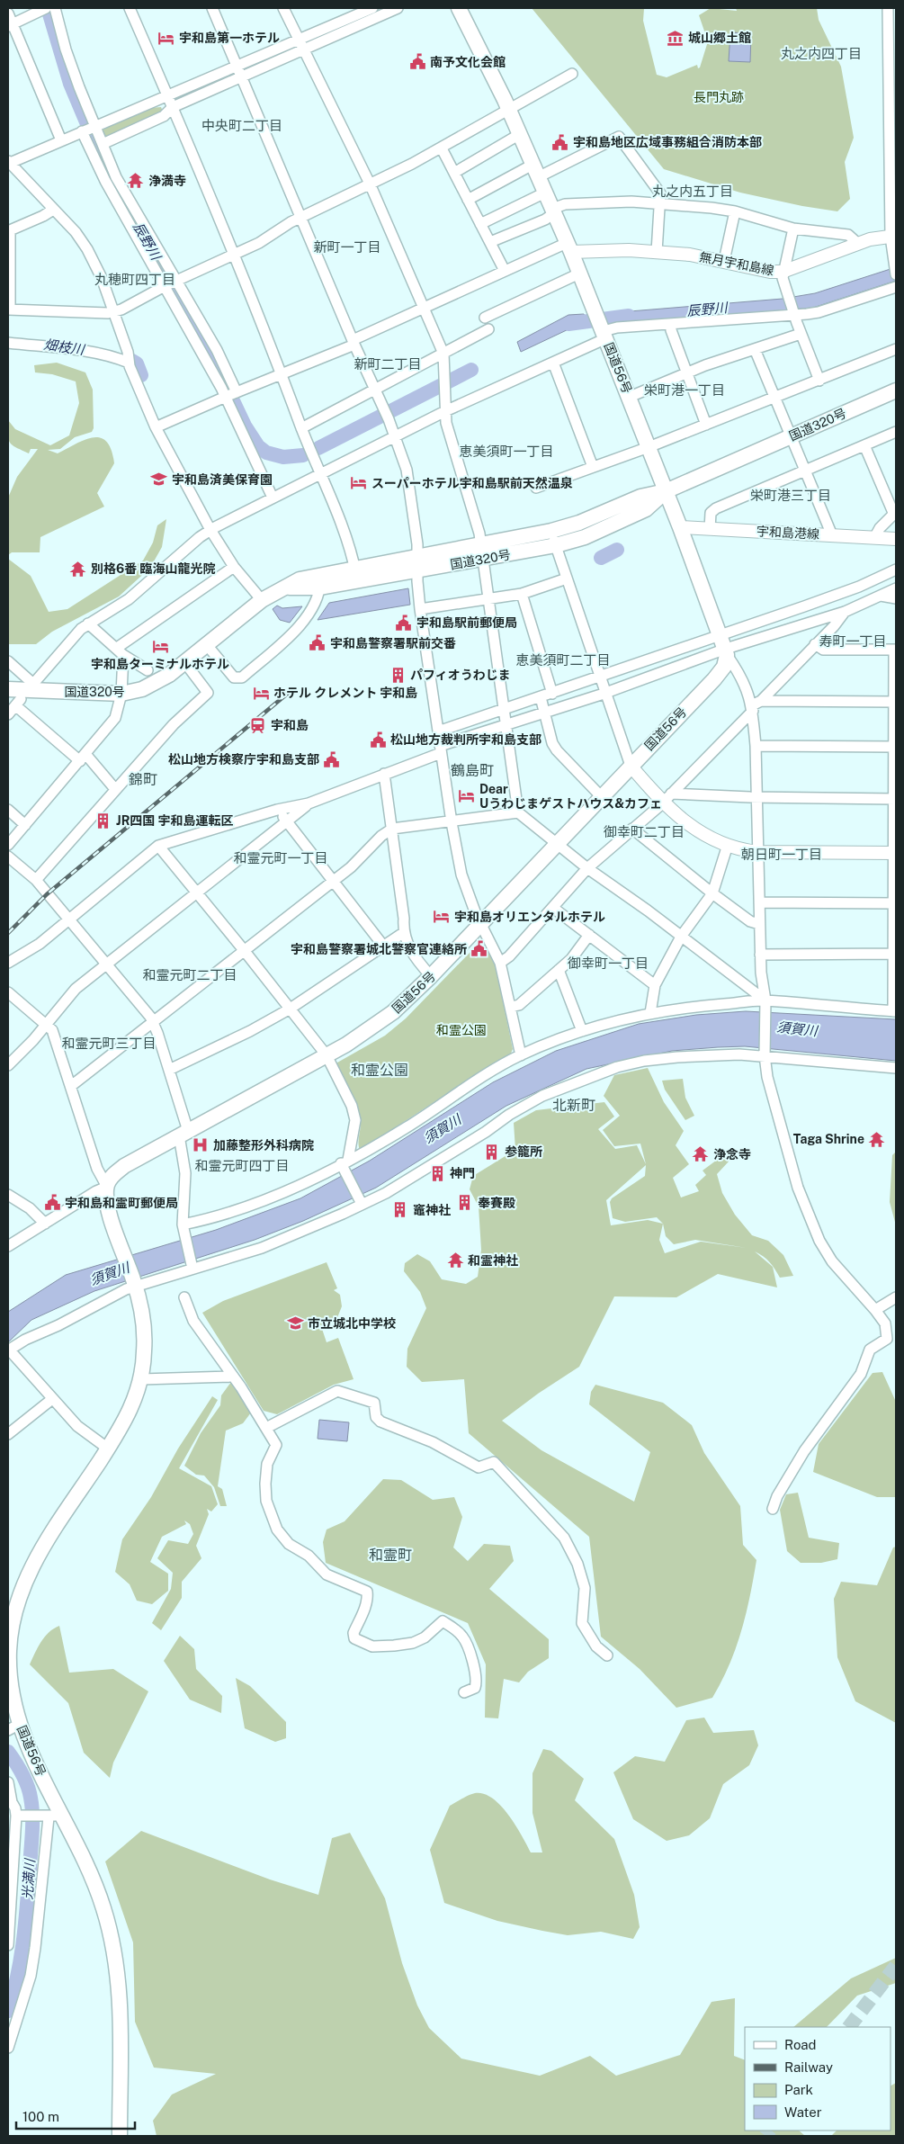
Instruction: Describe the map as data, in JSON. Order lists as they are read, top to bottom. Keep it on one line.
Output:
{"streets":{"highway":["国道56号","国道320号"],"main road":["無月宇和島線","宇和島港線"]},"crossings":[["無月宇和島線","国道56号"],["国道56号","国道320号"],["国道56号","宇和島港線"]],"districts":["丸之内四丁目","中央町二丁目","丸之内五丁目","新町一丁目","丸穂町四丁目","新町二丁目","栄町港一丁目","恵美須町一丁目","栄町港三丁目","寿町一丁目","恵美須町二丁目","鶴島町","錦町","御幸町二丁目","朝日町一丁目","和霊元町一丁目","御幸町一丁目","和霊元町二丁目","和霊元町三丁目","和霊公園","北新町","和霊元町四丁目","和霊町"],"water":["辰野川","畑枝川","須賀川","光満川"],"parks":["長門丸跡","和霊公園"],"places":{"hotel":["宇和島第一ホテル","スーパーホテル宇和島駅前天然温泉","宇和島ターミナルホテル","ホテル クレメント 宇和島","Dear Uうわじまゲストハウス&カフェ","宇和島オリエンタルホテル"],"museum":["城山郷土館"],"public building":["南予文化会館","宇和島地区広域事務組合消防本部","宇和島駅前郵便局","宇和島警察署駅前交番","松山地方裁判所宇和島支部","松山地方検察庁宇和島支部","宇和島警察署城北警察官連絡所","宇和島和霊町郵便局"],"temple":["浄満寺","別格6番 臨海山龍光院","Taga Shrine","浄念寺","和霊神社"],"school or university":["宇和島済美保育園","市立城北中学校"],"building":["パフィオうわじま","JR四国 宇和島運転区","参籠所","神門","奉賽殿","竈神社"],"station":["宇和島"],"hospital":["加藤整形外科病院"]},"legend":["Road","Railway","Park","Water"],"scale_bar":"100 m"}
